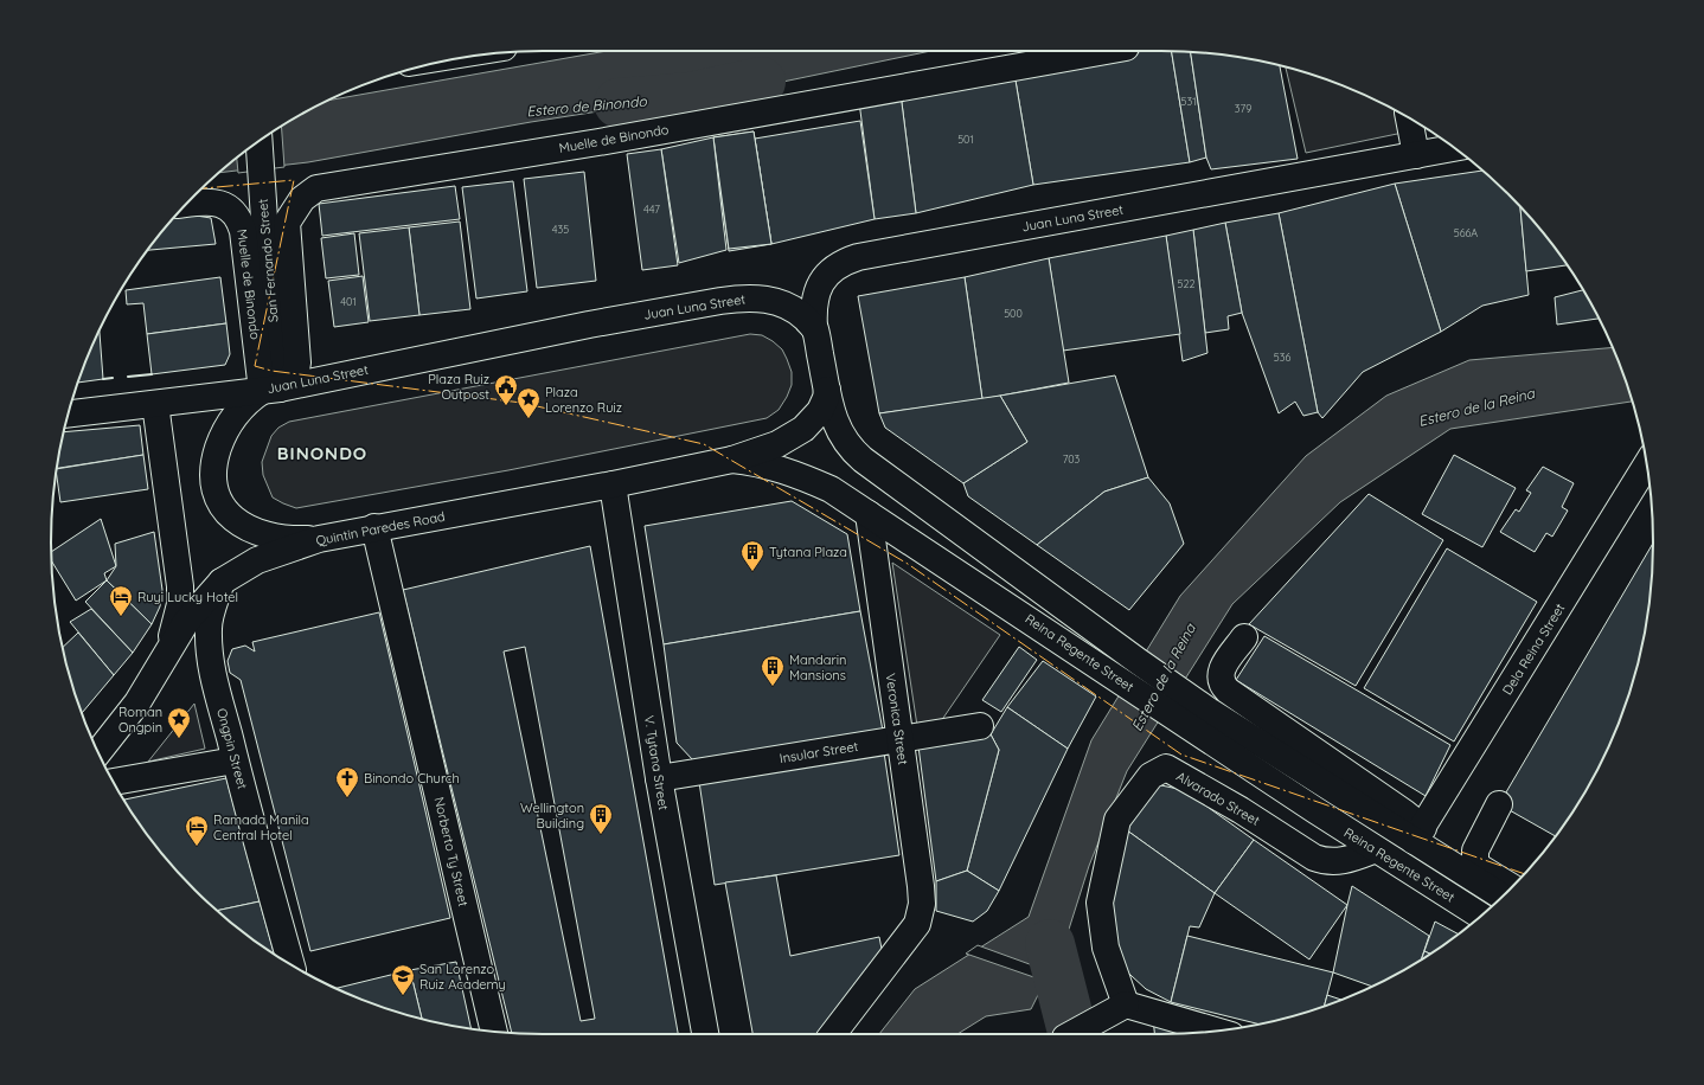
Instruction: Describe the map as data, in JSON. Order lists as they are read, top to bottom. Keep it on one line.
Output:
{"streets":{"street":["Muelle de Binondo","Juan Luna Street","San Fernando Street","Quintin Paredes Road","Dela Reina Street","Reina Regente Street","Veronica Street","Ongpin Street","Insular Street","V. Tytana Street","Alvarado Street","Norberto Ty Street"]},"crossings":[["Muelle de Binondo","Juan Luna Street"],["Muelle de Binondo","San Fernando Street"],["Juan Luna Street","San Fernando Street"],["Quintin Paredes Road","Reina Regente Street"],["Quintin Paredes Road","Ongpin Street"],["Quintin Paredes Road","V. Tytana Street"],["Quintin Paredes Road","Norberto Ty Street"],["Dela Reina Street","Reina Regente Street"],["Reina Regente Street","Veronica Street"],["Reina Regente Street","Alvarado Street"],["Veronica Street","Insular Street"],["Insular Street","V. Tytana Street"]],"districts":["BINONDO"],"water":["Estero de Binondo","Estero de la Reina"],"places":{"public building":["Plaza Ruiz Outpost"],"place":["Plaza Lorenzo Ruiz","Roman Ongpin"],"building":["Tytana Plaza","Mandarin Mansions","Wellington Building"],"hotel":["Ruyi Lucky Hotel","Ramada Manila Central Hotel"],"church":["Binondo Church"],"school or university":["San Lorenzo Ruiz Academy"]},"house_numbers":["531","379","501","447","435","566A","522","401","500","536","703"]}
